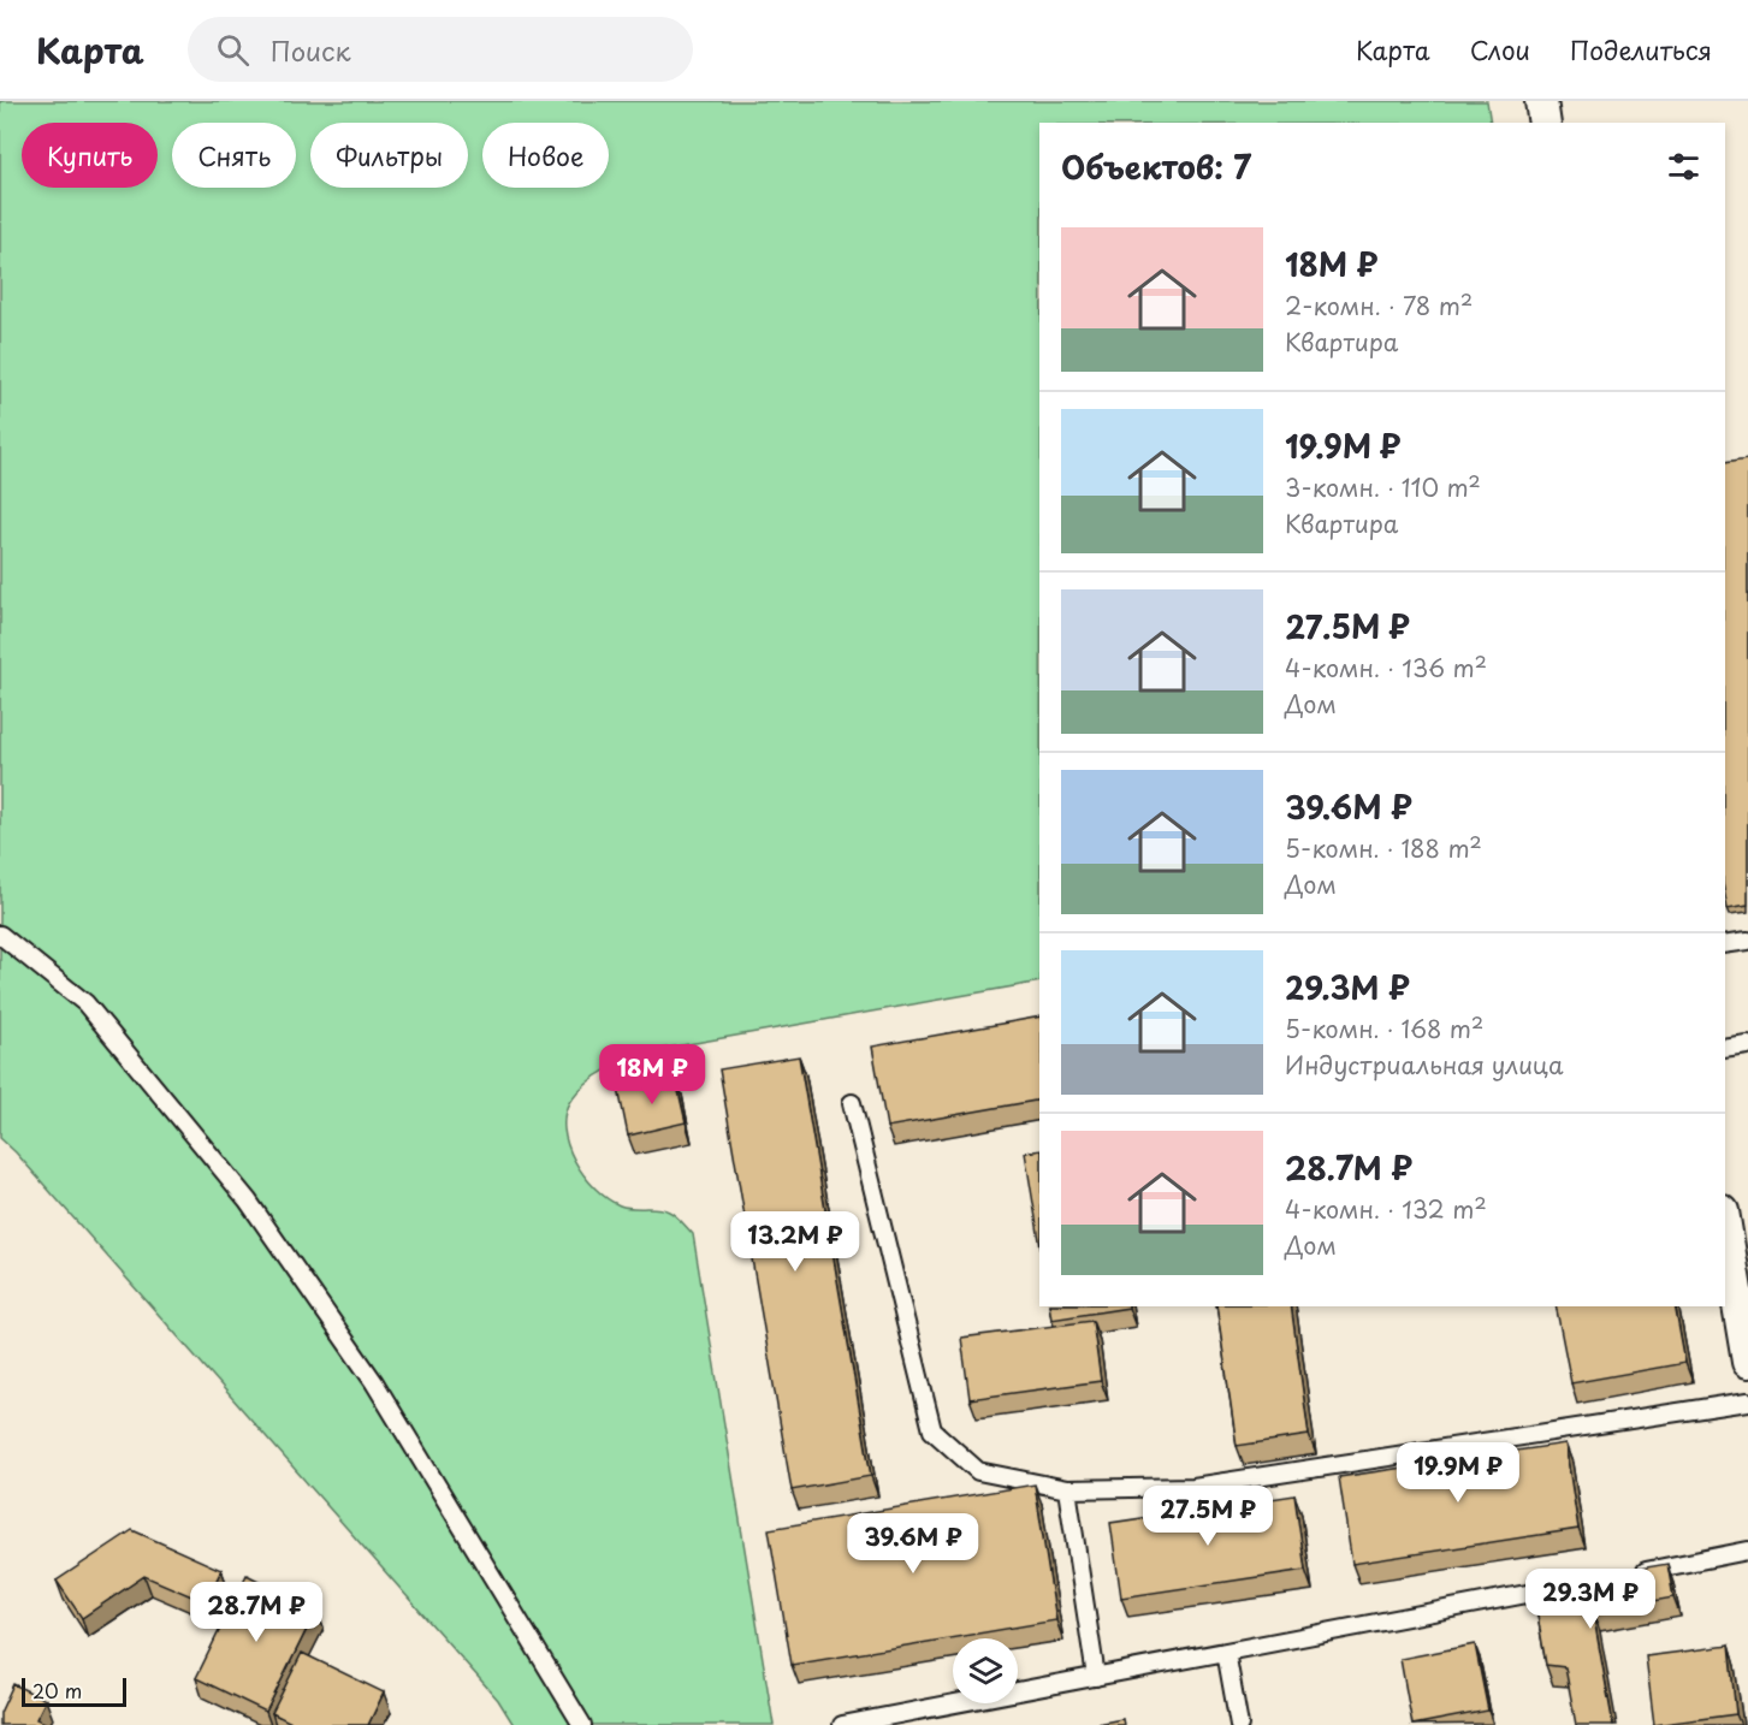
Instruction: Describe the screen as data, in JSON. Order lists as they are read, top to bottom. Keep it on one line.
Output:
{"scale_bar":"20 m","page":{"header":"Карта","search":"Поиск","nav":["Карта","Слои","Поделиться"],"chip":["Купить","Снять","Фильтры","Новое"],"heading":"Объектов: 7","list":[{"name":"18M ₽","note":"2-комн. · 78 m² · Квартира"},{"name":"19.9M ₽","note":"3-комн. · 110 m² · Квартира"},{"name":"27.5M ₽","note":"4-комн. · 136 m² · Дом"},{"name":"39.6M ₽","note":"5-комн. · 188 m² · Дом"},{"name":"29.3M ₽","note":"5-комн. · 168 m² · Индустриальная улица"},{"name":"28.7M ₽","note":"4-комн. · 132 m² · Дом"}],"price":["18M ₽","13.2M ₽","19.9M ₽","27.5M ₽","39.6M ₽","29.3M ₽","28.7M ₽"],"scale":"20 m"}}
